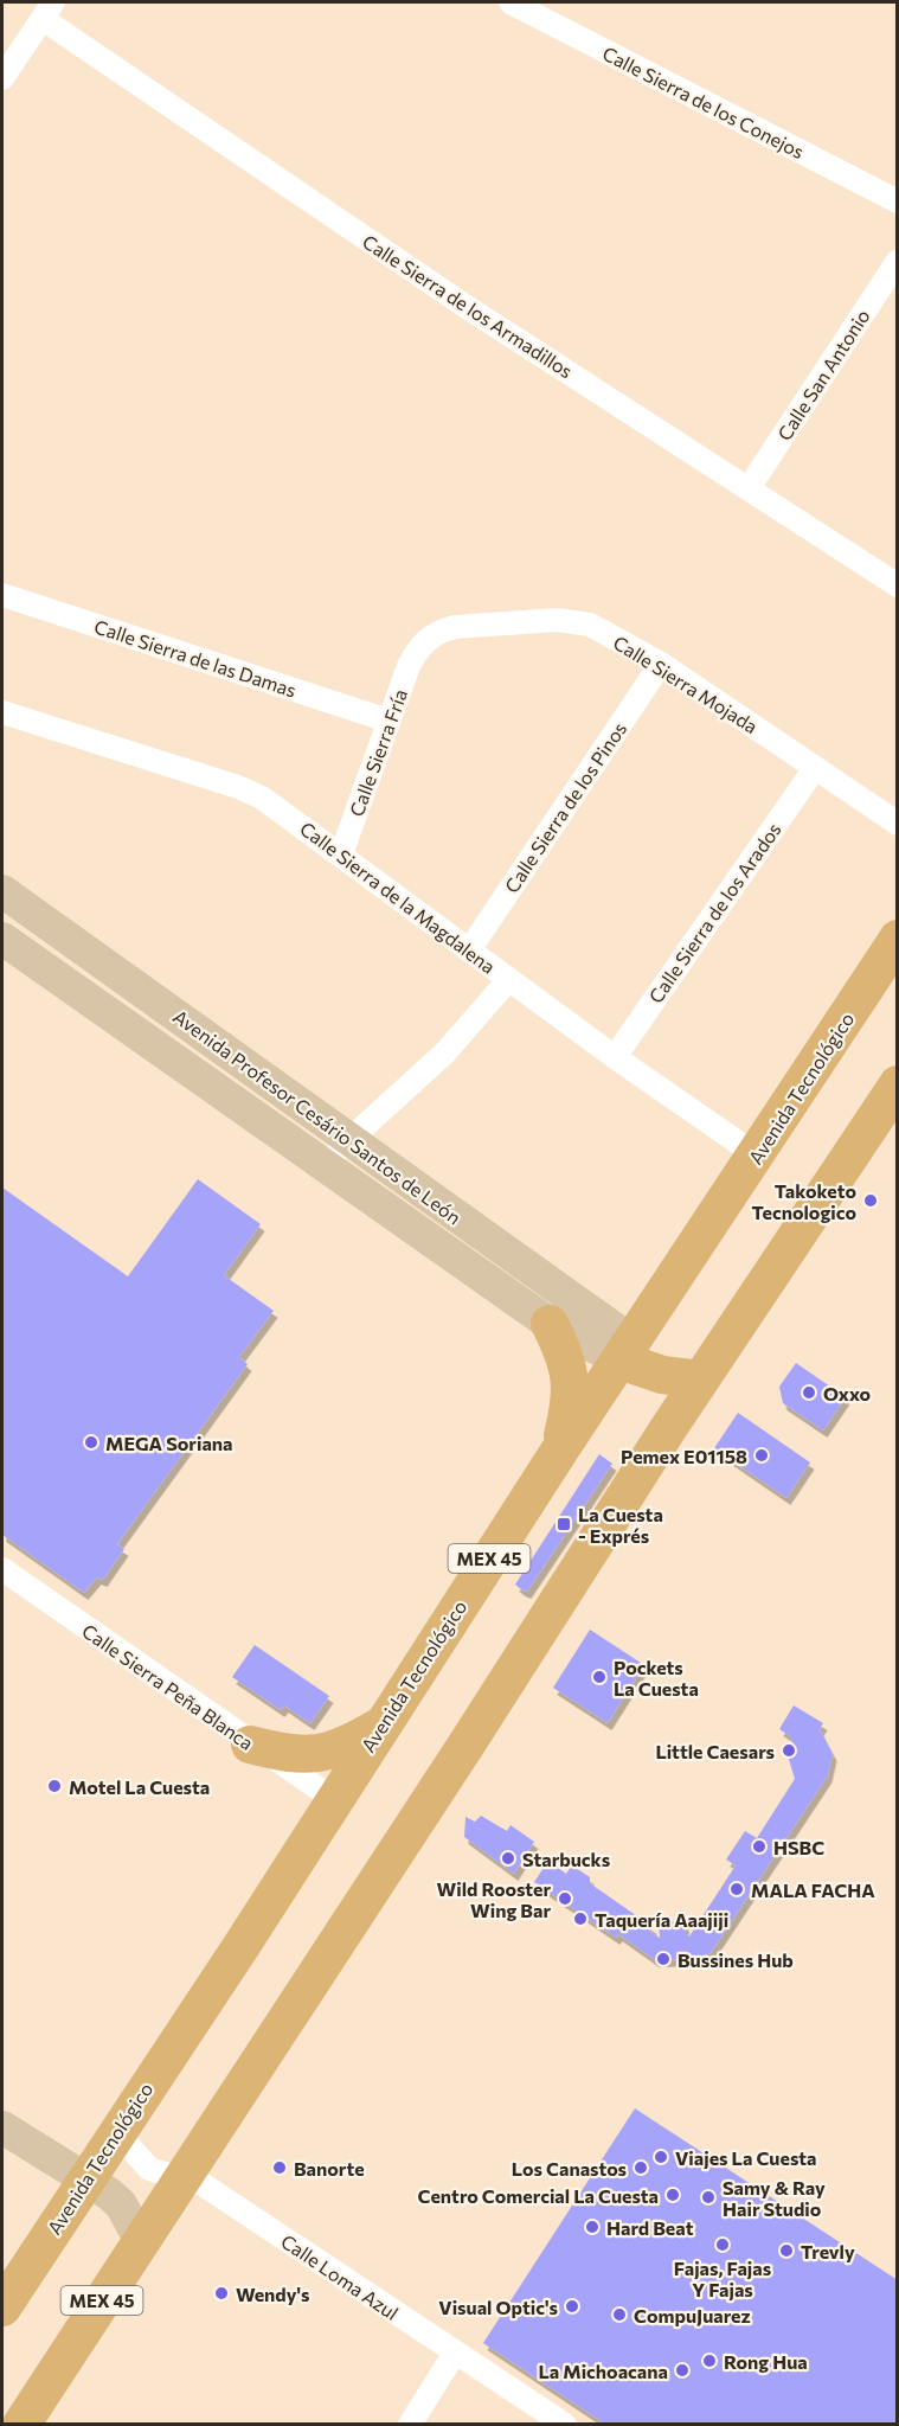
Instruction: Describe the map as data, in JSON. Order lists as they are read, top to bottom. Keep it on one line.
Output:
{"streets":{"main road":["Avenida Tecnológico","MEX 45"],"street":["Calle Sierra de los Conejos","Calle Sierra de los Armadillos","Calle San Antonio","Calle Sierra de las Damas","Calle Sierra Mojada","Calle Sierra Fría","Calle Sierra de los Pinos","Calle Sierra de la Magdalena","Calle Sierra de los Arados","Avenida Profesor Cesário Santos de León","Calle Sierra Peña Blanca","Calle Loma Azul"]},"crossings":[["Calle Sierra de los Armadillos","Calle San Antonio"],["Calle Sierra de las Damas","Calle Sierra Fría"],["Calle Sierra Mojada","Calle Sierra Fría"],["Calle Sierra Mojada","Calle Sierra de los Pinos"],["Calle Sierra Mojada","Calle Sierra de los Arados"],["Calle Sierra Fría","Calle Sierra de la Magdalena"],["Calle Sierra de los Pinos","Calle Sierra de la Magdalena"],["Calle Sierra de la Magdalena","Calle Sierra de los Arados"],["Calle Sierra de la Magdalena","Avenida Tecnológico"],["Avenida Tecnológico","Avenida Profesor Cesário Santos de León"],["Avenida Tecnológico","Calle Sierra Peña Blanca"],["Avenida Tecnológico","Calle Loma Azul"],["MEX 45","Calle Loma Azul"]],"places":{"other":["Takoketo Tecnologico","Oxxo","MEGA Soriana","Pemex E01158","Pockets La Cuesta","Little Caesars","Motel La Cuesta","HSBC","Starbucks","MALA FACHA","Wild Rooster Wing Bar","Taquería Aaajiji","Bussines Hub","Viajes La Cuesta","Banorte","Los Canastos","Centro Comercial La Cuesta","Samy & Ray Hair Studio","Hard Beat","Fajas, Fajas Y Fajas","Trevly","Wendy's","Visual Optic's","CompuJuarez","Rong Hua","La Michoacana"],"transit":["La Cuesta - Exprés"]}}
